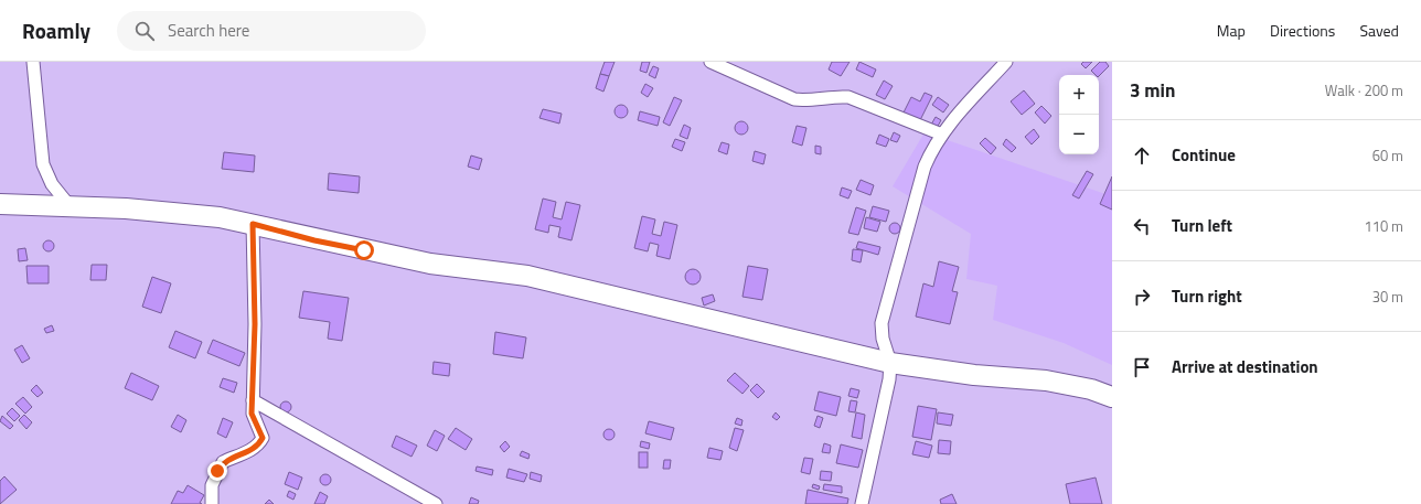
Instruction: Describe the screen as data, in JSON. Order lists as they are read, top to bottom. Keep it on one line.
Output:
{"page":{"header":"Roamly","search":"Search here","nav":["Map","Directions","Saved"],"heading":["3 min","Walk · 200 m"],"map_buttons":["+","−"],"list":[["Continue","60 m"],["Turn left","110 m"],["Turn right","30 m"],"Arrive at destination"]}}
